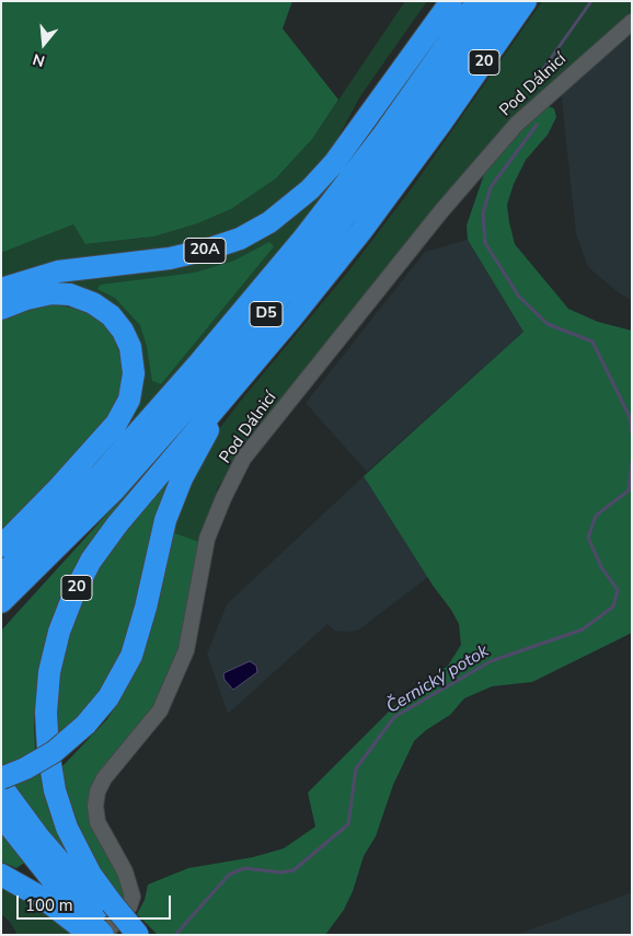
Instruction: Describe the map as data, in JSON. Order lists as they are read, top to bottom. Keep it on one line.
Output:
{"streets":{"highway":["20","20A","D5"],"street":["Pod Dálnicí"]},"crossings":[["20","Pod Dálnicí"]],"water":["Černický potok"],"scale_bar":"100 m","north":"bottom"}
